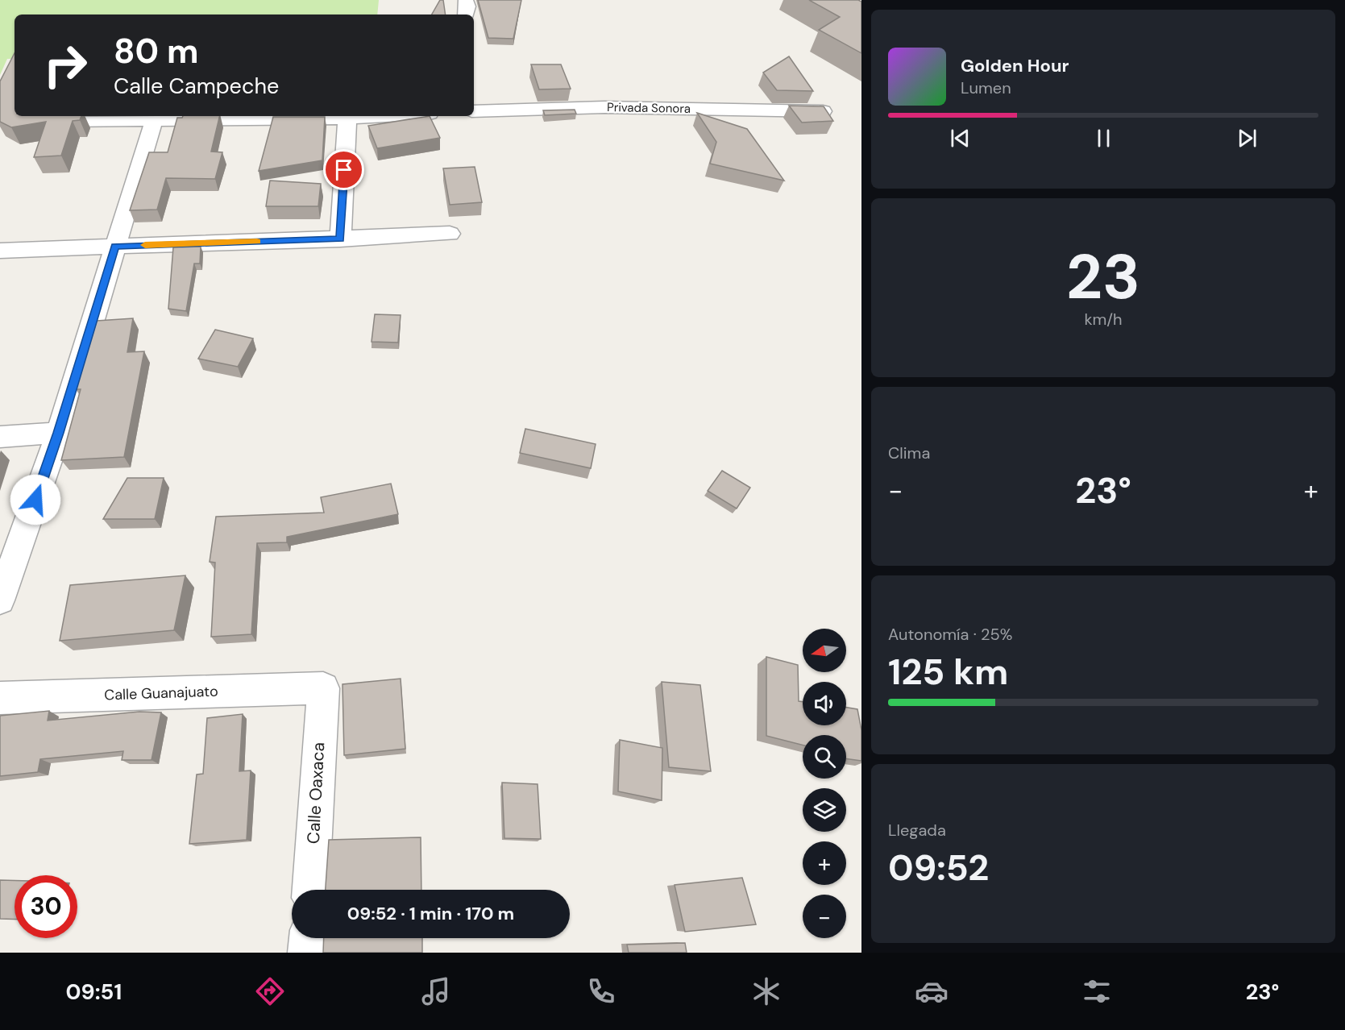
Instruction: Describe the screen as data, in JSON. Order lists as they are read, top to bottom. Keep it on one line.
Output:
{"streets":{"street":["Privada Sonora","Calle Guanajuato","Calle Oaxaca"]},"crossings":[["Calle Guanajuato","Calle Oaxaca"]],"north":"left","page":{"turn":["80 m","Calle Campeche"],"song":["Golden Hour","Lumen"],"tile":[["23","km/h"],"Clima",["Autonomía · 25%","125 km"],["Llegada","09:52"]],"heat":["−","23°","+"],"map_buttons":["+","−"],"limit":"30","trip":"09:52 · 1 min · 170 m","tabs":["09:51","23°"]}}
